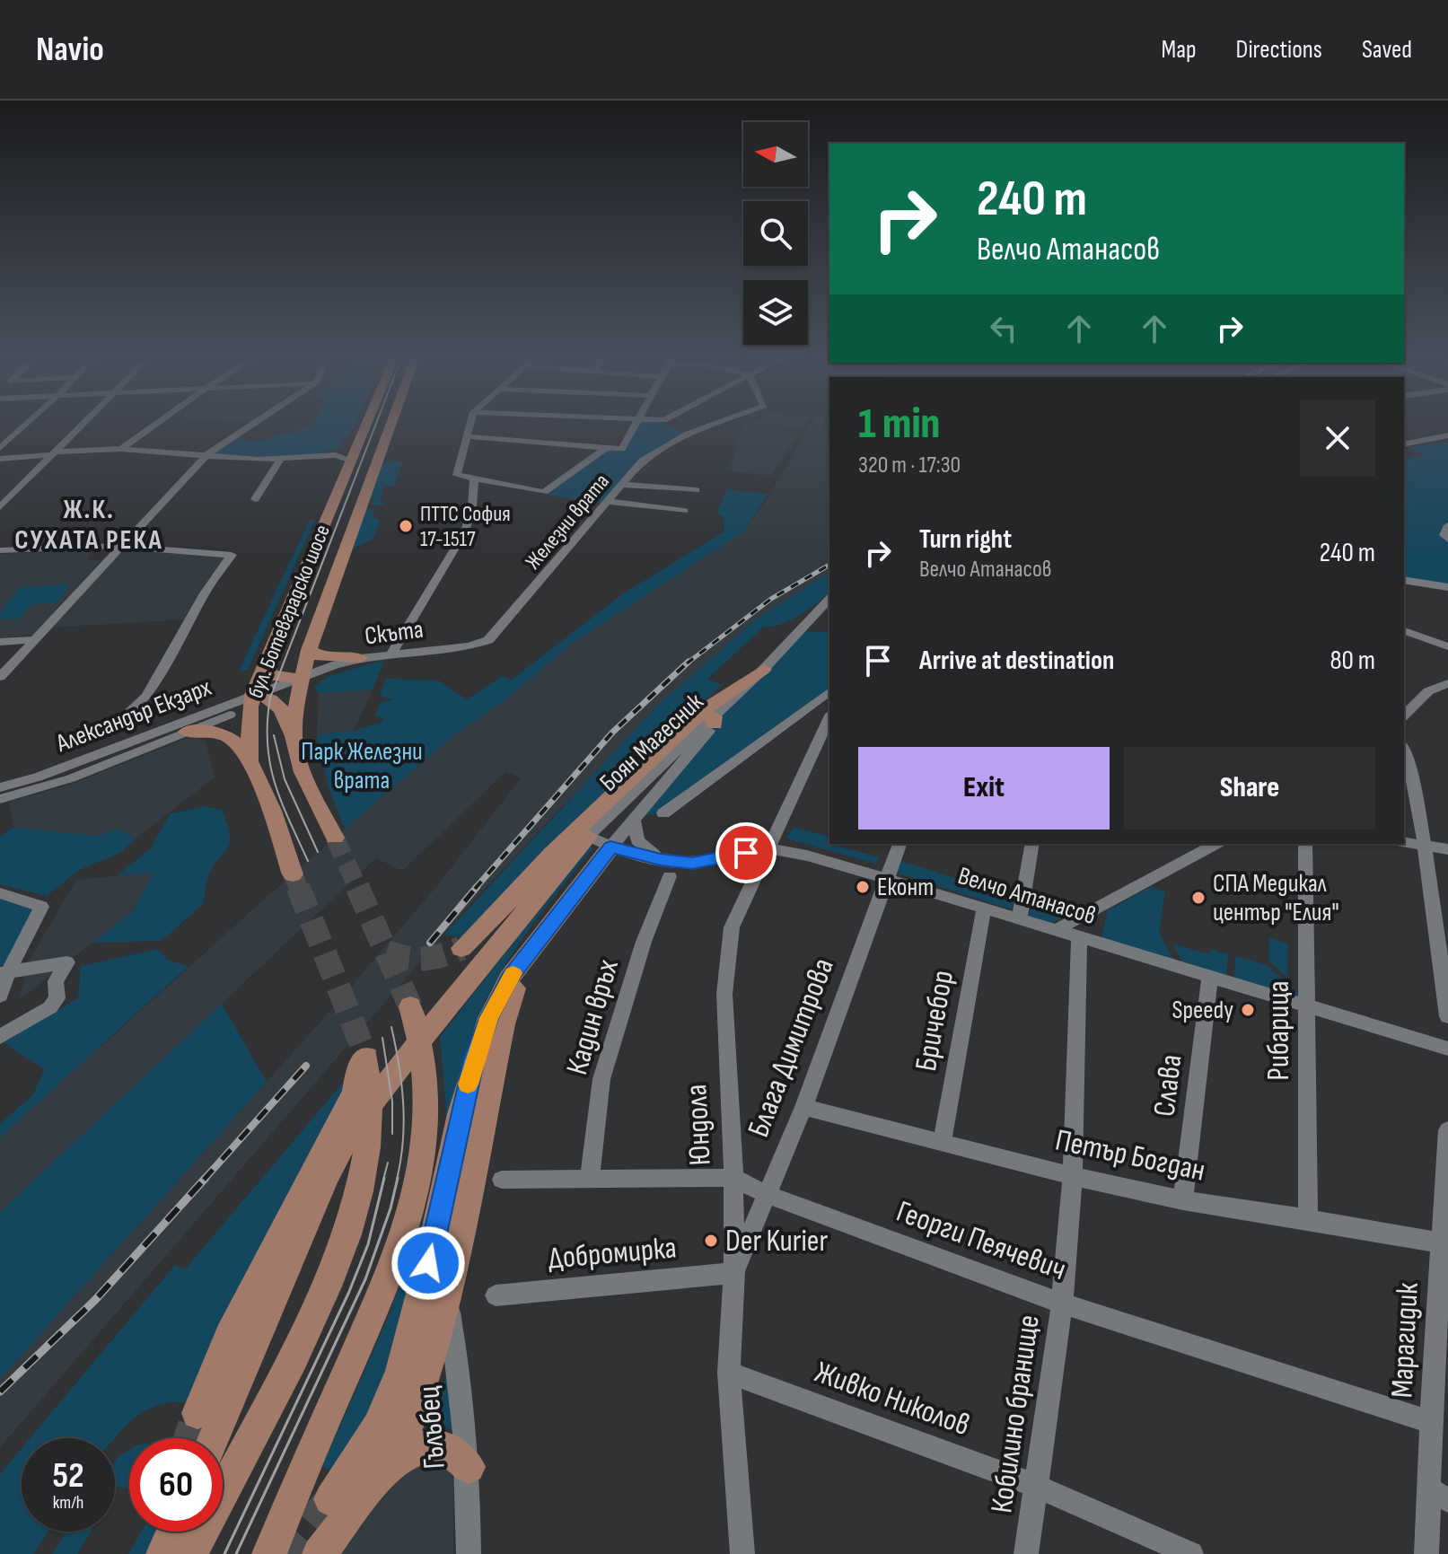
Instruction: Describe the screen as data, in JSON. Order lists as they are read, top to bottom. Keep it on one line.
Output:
{"streets":{"main road":["бул. Ботевградско шосе"],"street":["Железни врата","Скъта","Александър Екзарх","Боян Магесник","Велчо Атанасов","Кадин връх","Бричебор","Рибарица","Блага Димитрова","Слава","Юндола","Петър Богдан","Георги Пеячевич","Добромирка","Марагидик","Живко Николов","Кобилино бранище","Гълъбец"]},"crossings":[["Железни врата","Скъта"],["бул. Ботевградско шосе","Скъта"],["бул. Ботевградско шосе","Александър Екзарх"],["Скъта","Александър Екзарх"],["Боян Магесник","Велчо Атанасов"],["Велчо Атанасов","Кадин връх"],["Велчо Атанасов","Бричебор"],["Велчо Атанасов","Рибарица"],["Велчо Атанасов","Блага Димитрова"],["Велчо Атанасов","Слава"],["Велчо Атанасов","Юндола"],["Велчо Атанасов","Кобилино бранище"],["Кадин връх","Георги Пеячевич"],["Бричебор","Петър Богдан"],["Рибарица","Петър Богдан"],["Блага Димитрова","Юндола"],["Блага Димитрова","Петър Богдан"],["Блага Димитрова","Георги Пеячевич"],["Блага Димитрова","Добромирка"],["Слава","Петър Богдан"],["Юндола","Георги Пеячевич"],["Юндола","Добромирка"],["Юндола","Живко Николов"],["Петър Богдан","Марагидик"],["Петър Богдан","Кобилино бранище"],["Георги Пеячевич","Марагидик"],["Георги Пеячевич","Кобилино бранище"],["Живко Николов","Кобилино бранище"]],"districts":["Ж.К. СУХАТА РЕКА"],"parks":["Парк Железни врата"],"places":["ПТТС София 17-1517","Еконт","СПА Медикaл център \"Елия\"","Speedy","Der Kurier"],"north":"left","page":{"header":"Navio","nav":["Map","Directions","Saved"],"turn":["240 m","Велчо Атанасов"],"heading":["1 min","320 m · 17:30"],"list":[{"name":"Turn right","note":"Велчо Атанасов","value":"240 m"},{"name":"Arrive at destination","value":"80 m"}],"buttons":["Exit","Share"],"speed":"52 km/h","limit":"60"}}
